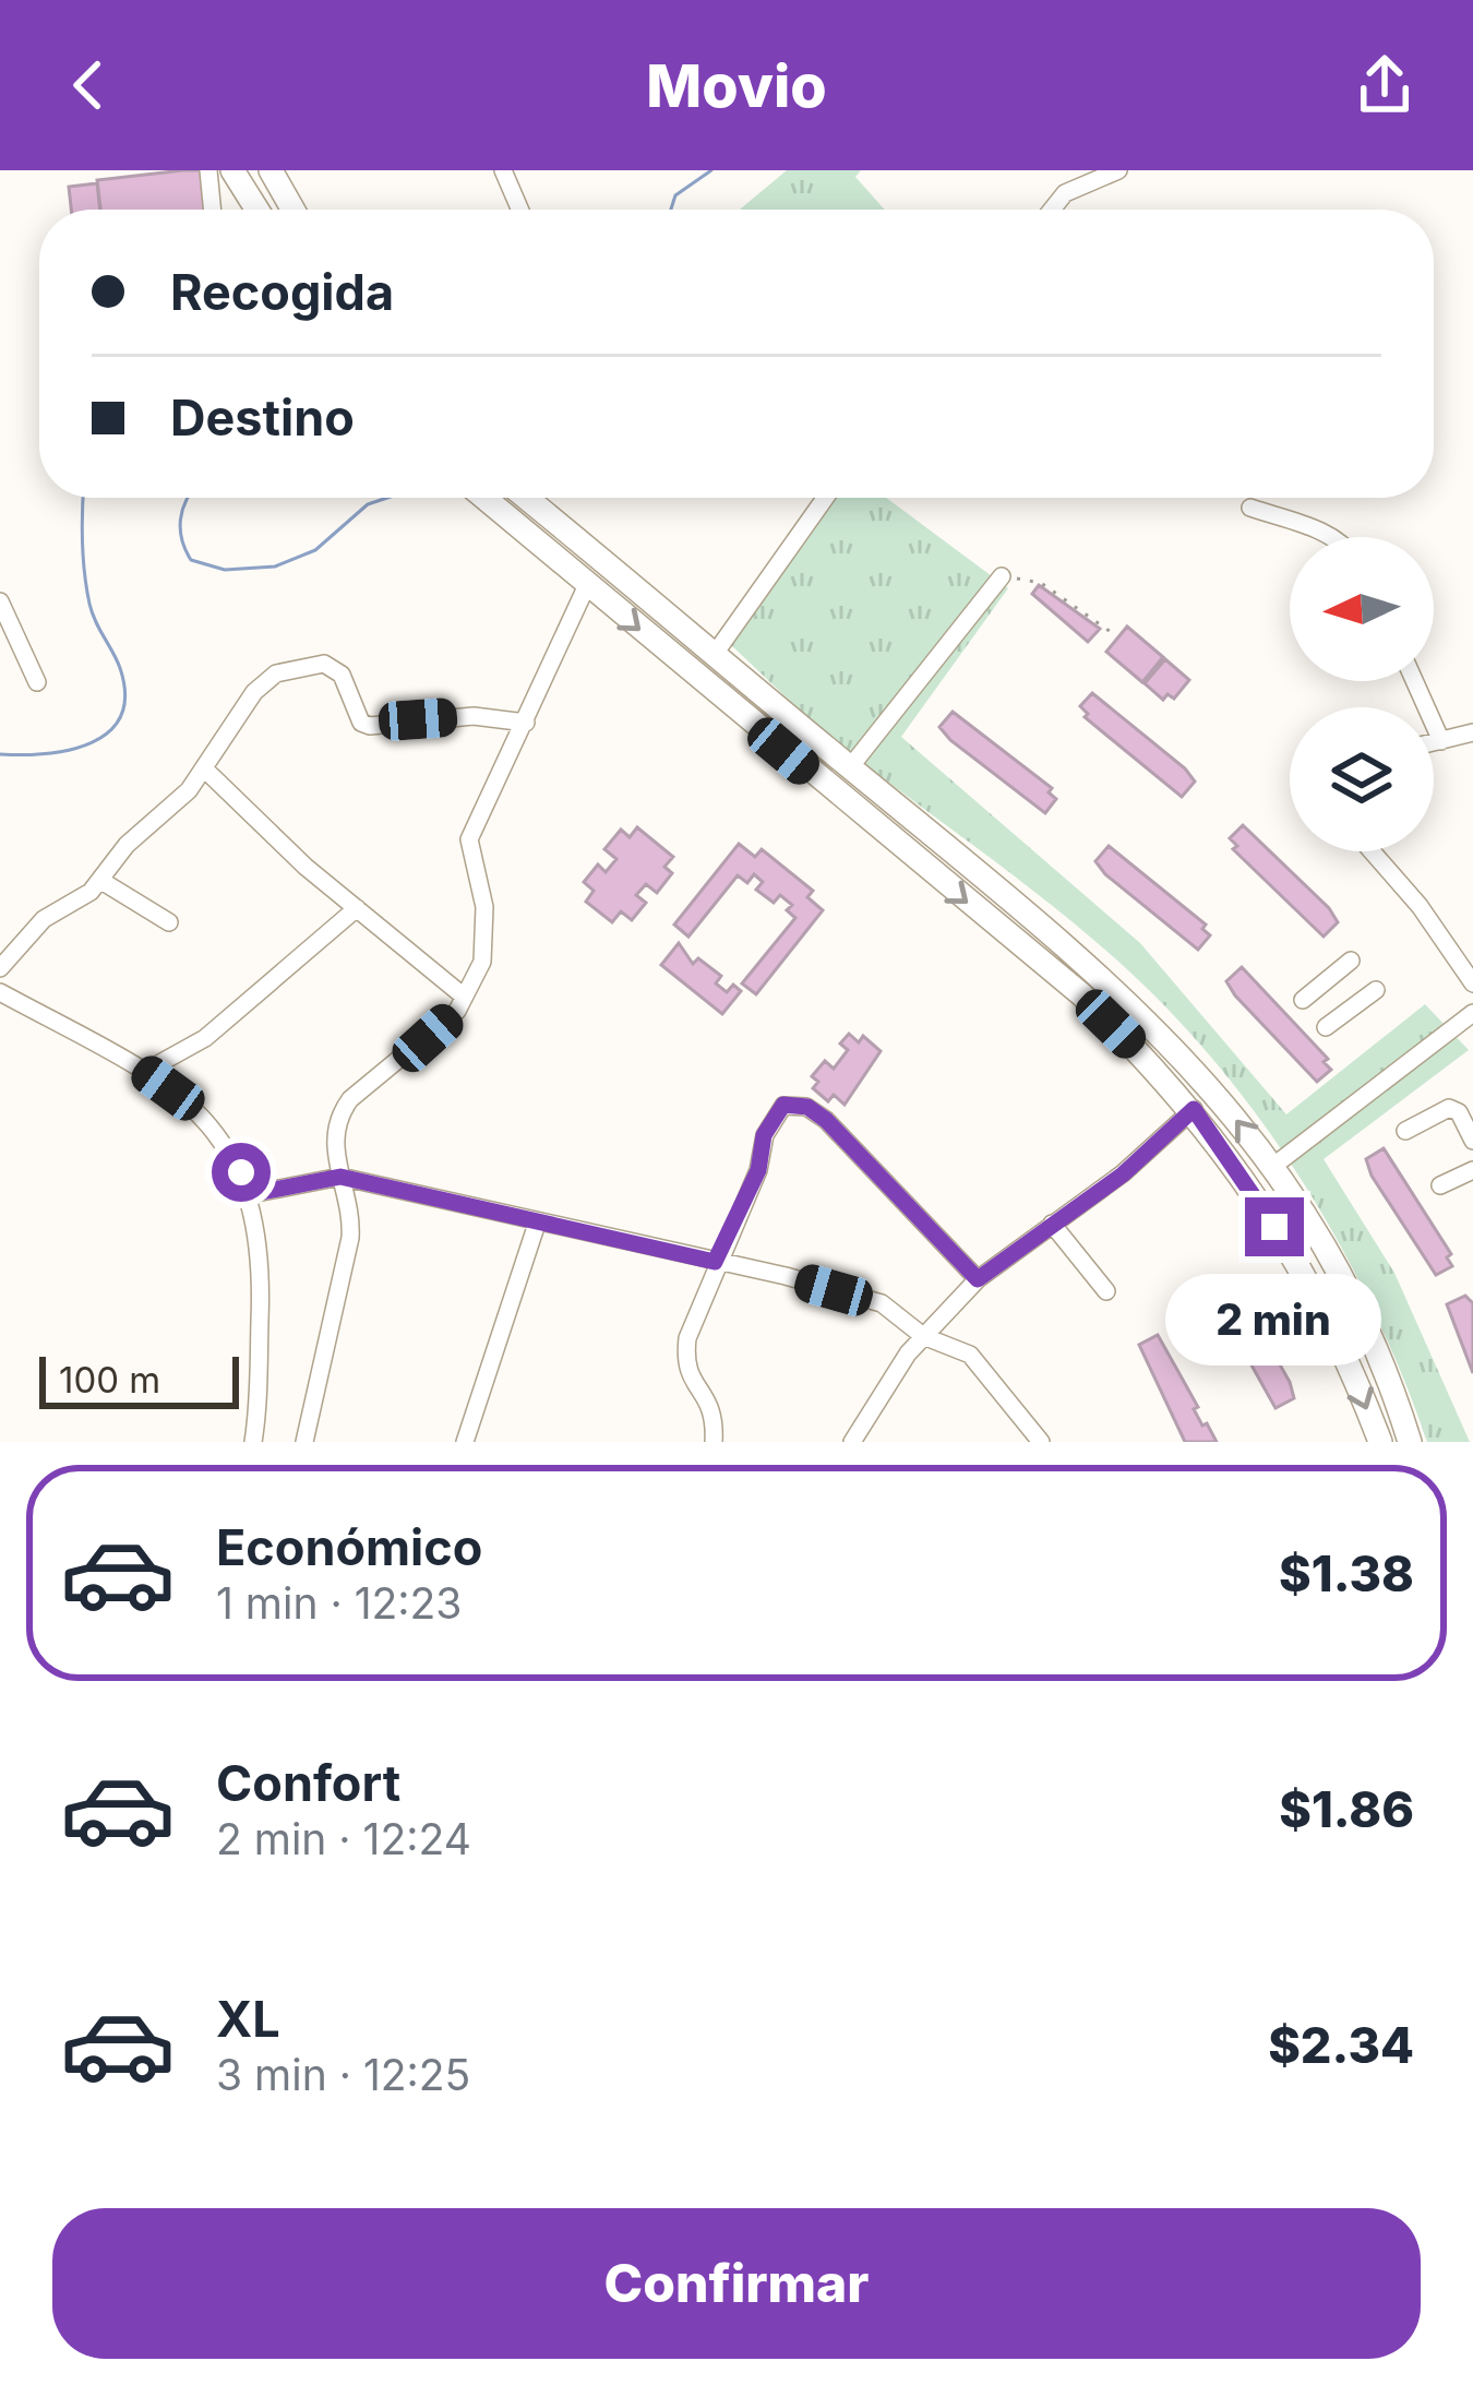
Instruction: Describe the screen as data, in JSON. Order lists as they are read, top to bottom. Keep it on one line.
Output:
{"scale_bar":"100 m","north":"left","page":{"header":"Movio","banner":["Recogida","Destino"],"bubble":"2 min","scale":"100 m","list":[{"name":"Económico","note":"1 min · 12:23","value":"$1.38"},{"name":"Confort","note":"2 min · 12:24","value":"$1.86"},{"name":"XL","note":"3 min · 12:25","value":"$2.34"}],"buttons":"Confirmar"}}
